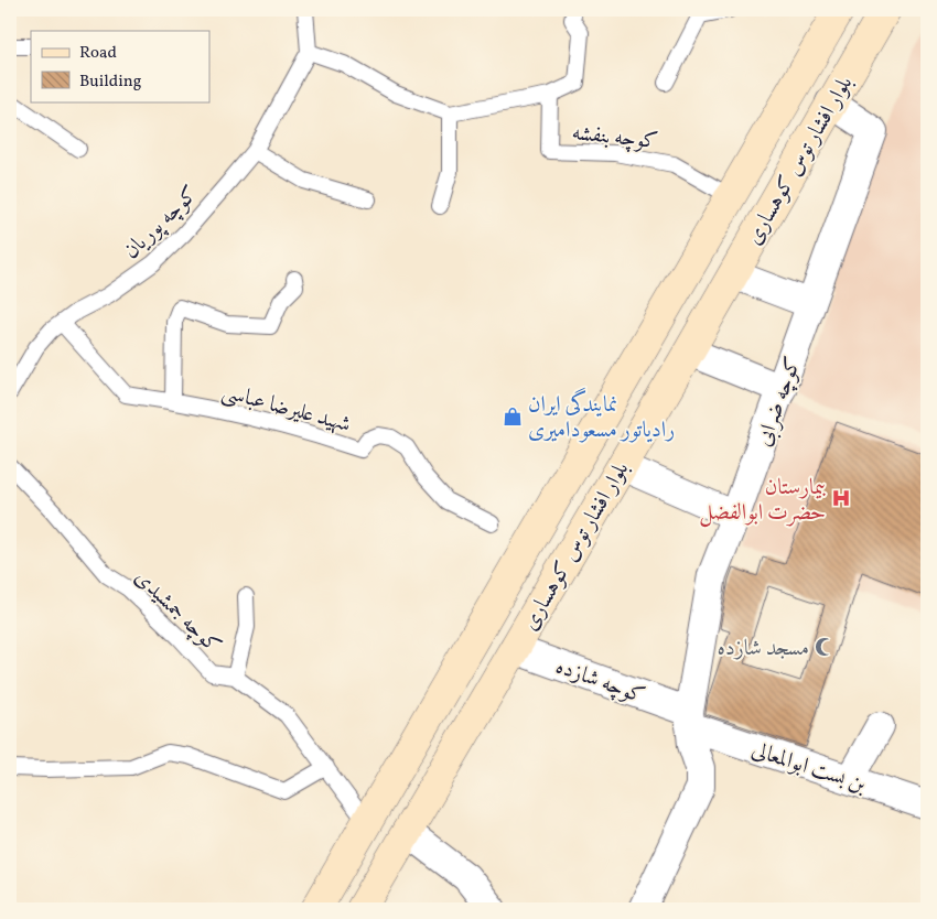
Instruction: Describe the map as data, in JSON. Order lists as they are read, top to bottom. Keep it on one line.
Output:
{"streets":{"main road":["بلوار افشار توس کوهساری"],"street":["کوچه ضرابی","کوچه شازده","بن بست ابوالمعالی"],"lane":["کوچه بنفشه","کوچه پوریان","شهید علیرضا عباسی","کوچه جمشیدی"]},"crossings":[["کوچه بنفشه","بلوار افشار توس کوهساری"],["بلوار افشار توس کوهساری","کوچه ضرابی"],["بلوار افشار توس کوهساری","کوچه جمشیدی"],["بلوار افشار توس کوهساری","کوچه شازده"],["کوچه پوریان","شهید علیرضا عباسی"],["کوچه ضرابی","کوچه شازده"],["کوچه ضرابی","بن بست ابوالمعالی"],["کوچه شازده","بن بست ابوالمعالی"]],"places":{"shop":["نمایندگی ایران رادیاتور مسعودامیری"],"hospital":["بیمارستان حضرت ابوالفضل"],"mosque":["مسجد شازده"]},"legend":["Road","Building"]}
